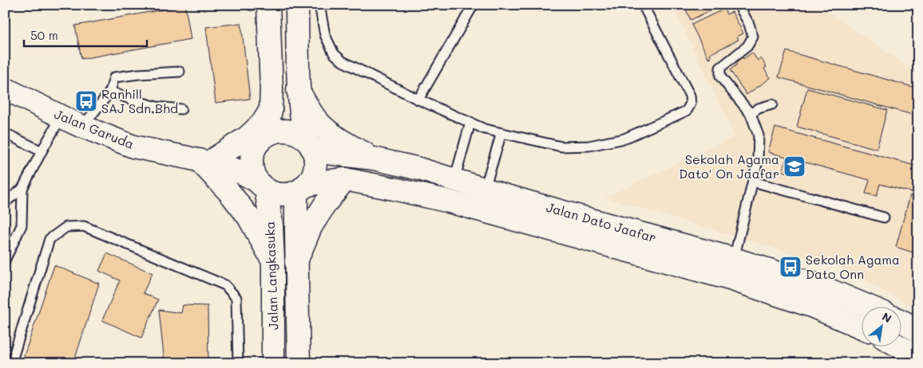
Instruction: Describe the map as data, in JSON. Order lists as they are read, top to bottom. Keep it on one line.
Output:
{"streets":{"main road":["Jalan Garuda","Jalan Dato Jaafar","Jalan Langkasuka"]},"crossings":[["Jalan Garuda","Jalan Dato Jaafar"],["Jalan Garuda","Jalan Langkasuka"],["Jalan Dato Jaafar","Jalan Langkasuka"]],"places":{"bus stop":["Ranhill SAJ Sdn Bhd","Sekolah Agama Dato Onn"],"school or university":["Sekolah Agama Dato' On Jaafar"]},"scale_bar":"50 m","north":"top right"}
